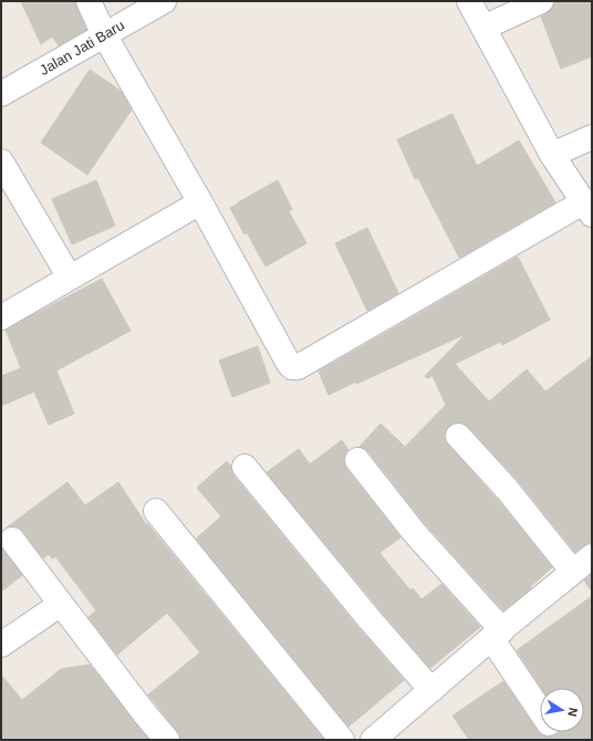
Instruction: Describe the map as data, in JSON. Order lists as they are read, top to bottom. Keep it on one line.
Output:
{"streets":{"street":["Jalan Jati Baru"]},"north":"right"}
